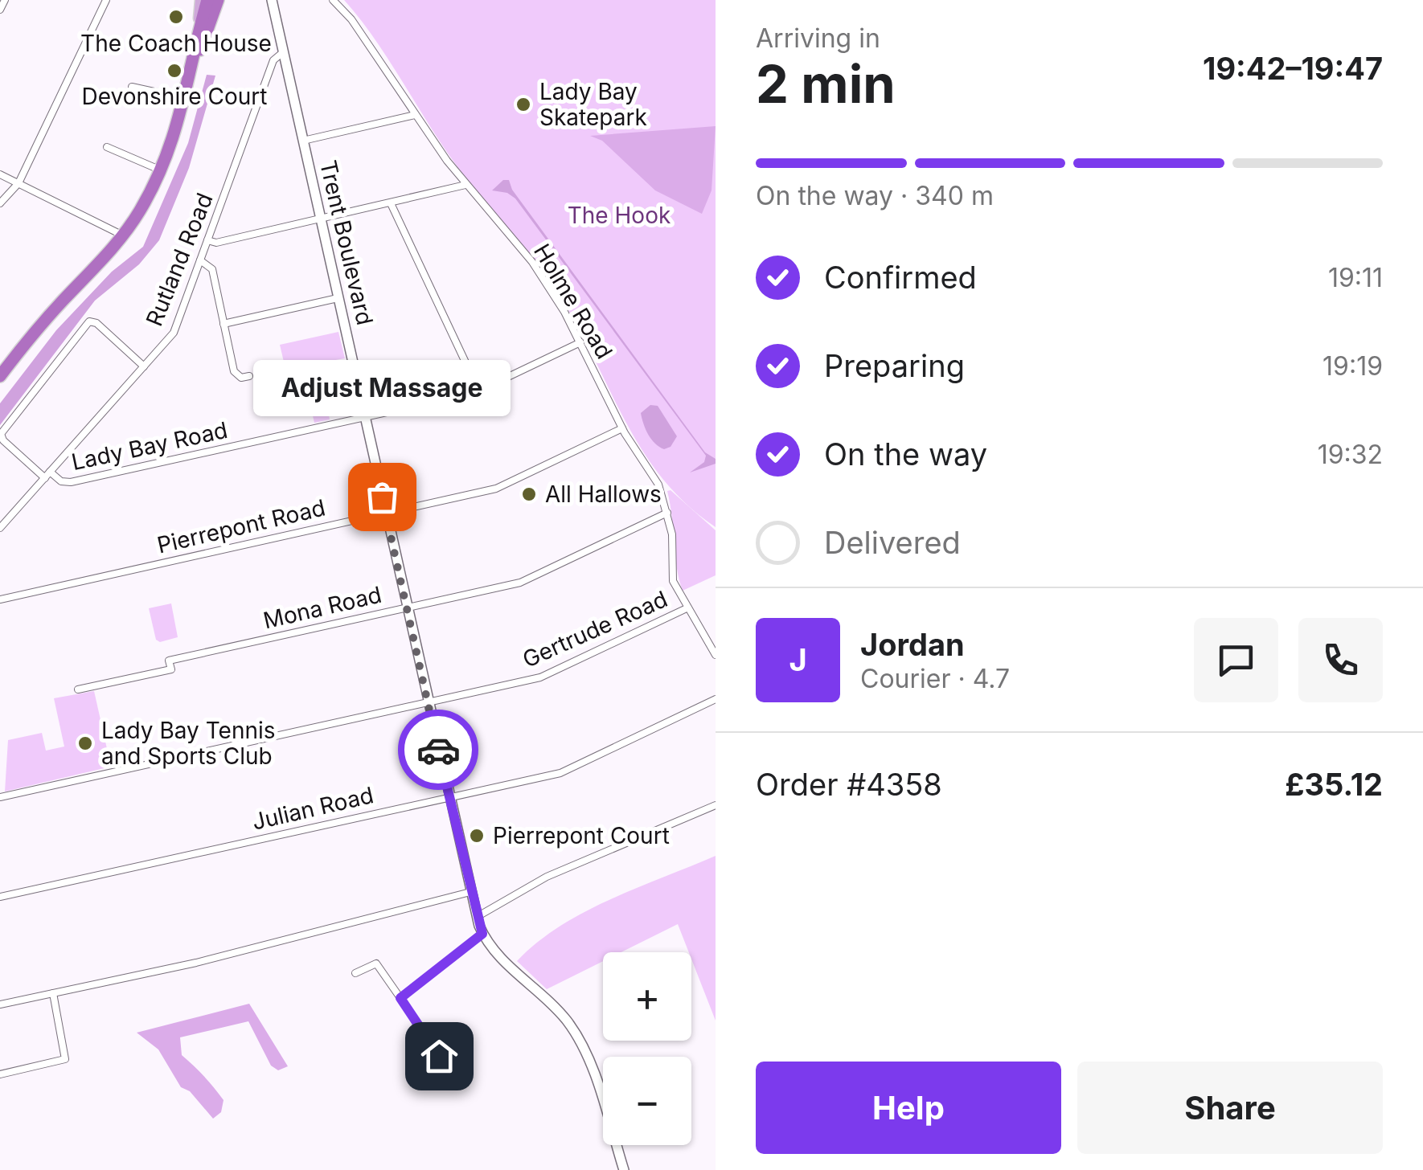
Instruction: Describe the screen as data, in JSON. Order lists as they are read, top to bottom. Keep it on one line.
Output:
{"streets":{"street":["Trent Boulevard","Rutland Road","Holme Road","Lady Bay Road","Pierrepont Road","Mona Road","Gertrude Road","Julian Road"]},"crossings":[["Trent Boulevard","Rutland Road"],["Trent Boulevard","Lady Bay Road"],["Trent Boulevard","Pierrepont Road"],["Trent Boulevard","Mona Road"],["Trent Boulevard","Gertrude Road"],["Trent Boulevard","Julian Road"],["Rutland Road","Lady Bay Road"],["Holme Road","Lady Bay Road"],["Holme Road","Pierrepont Road"],["Holme Road","Mona Road"],["Holme Road","Gertrude Road"]],"parks":["The Hook"],"places":["The Coach House","Devonshire Court","Lady Bay Skatepark","All Hallows","Adjust Massage","Lady Bay Tennis and Sports Club","Pierrepont Court"],"page":{"heading":["2 min","Arriving in","19:42–19:47"],"panel":["Jordan","Courier · 4.7","Order #4358","£35.12"],"bar":"On the way · 340 m","list":[["Confirmed","19:11"],["Preparing","19:19"],["On the way","19:32"],"Delivered"],"bubble":"Adjust Massage","round":"J","map_buttons":["+","−"],"buttons":["Help","Share"]}}
